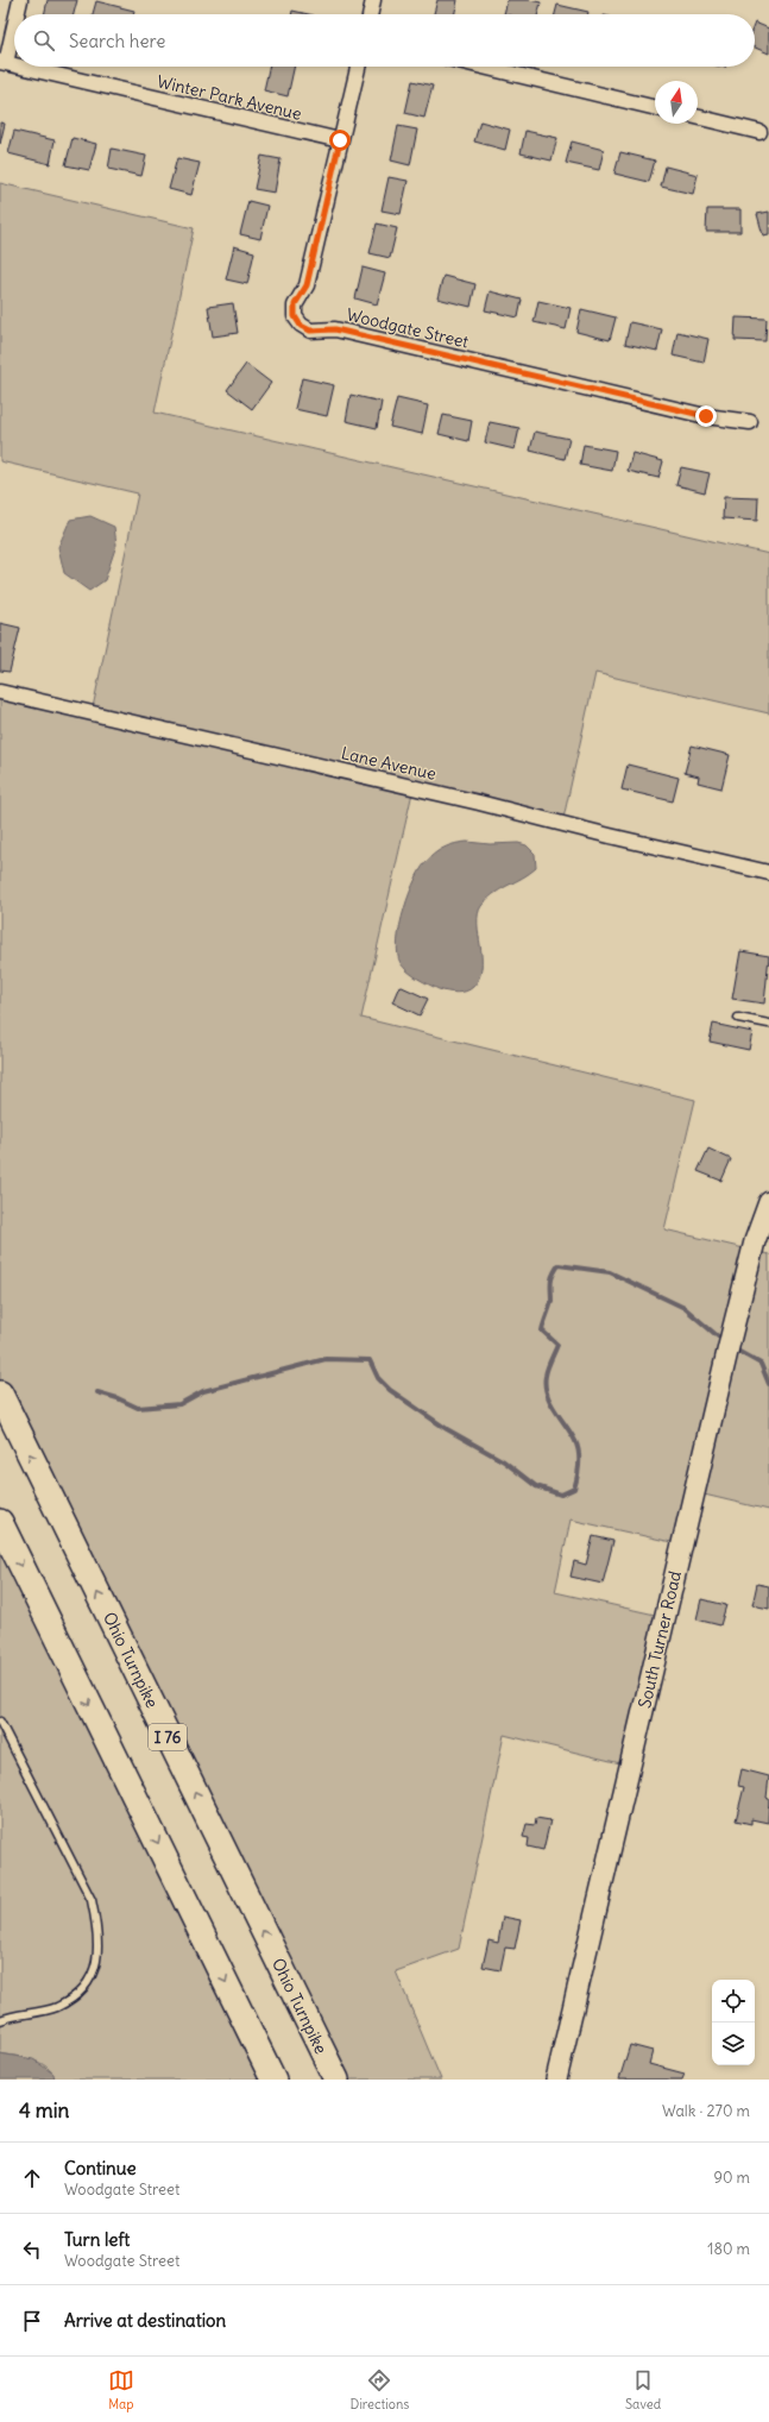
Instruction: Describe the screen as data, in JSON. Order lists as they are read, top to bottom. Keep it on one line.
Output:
{"streets":{"highway":["Ohio Turnpike","I 76"],"street":["Winter Park Avenue","Woodgate Street","Lane Avenue","South Turner Road"]},"crossings":[["Winter Park Avenue","Woodgate Street"]],"north":"top","page":{"search":"Search here","heading":["4 min","Walk · 270 m"],"list":[["Continue","Woodgate Street","90 m"],["Turn left","Woodgate Street","180 m"],"Arrive at destination"],"nav":["Map","Directions","Saved"]}}
